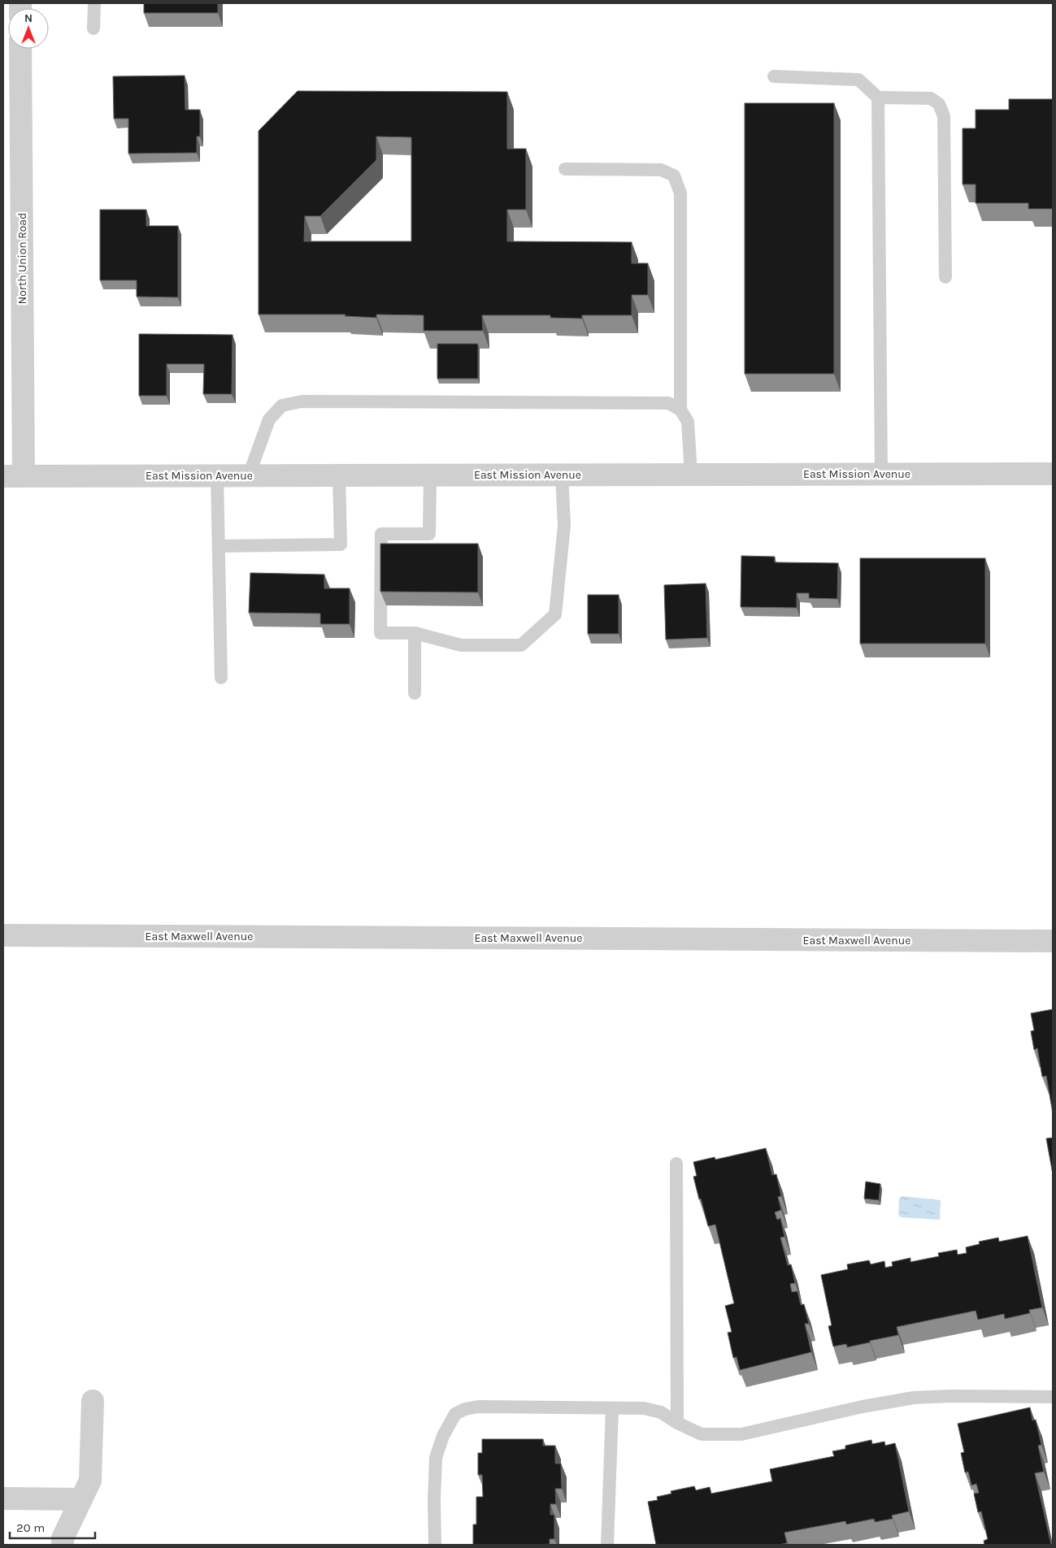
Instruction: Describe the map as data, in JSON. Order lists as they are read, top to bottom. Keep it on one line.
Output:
{"streets":{"street":["North Union Road","East Mission Avenue","East Maxwell Avenue"]},"crossings":[["North Union Road","East Mission Avenue"]],"scale_bar":"20 m","north":"top"}
